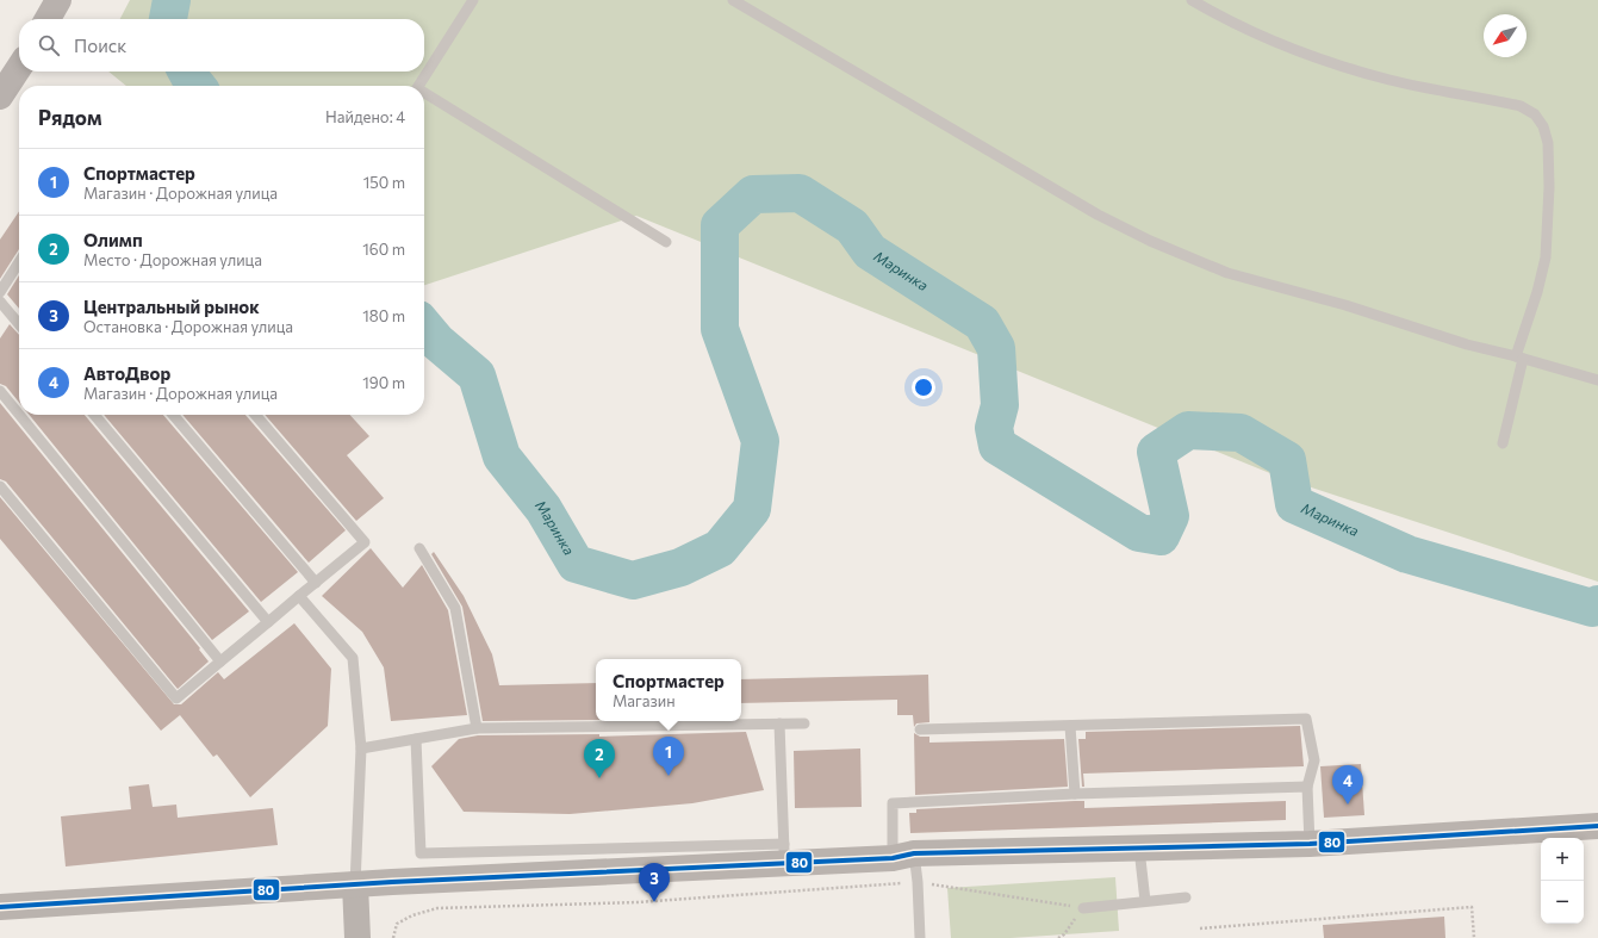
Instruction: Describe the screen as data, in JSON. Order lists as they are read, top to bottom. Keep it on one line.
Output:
{"water":["Маринка"],"lines":["transit line 80"],"north":"bottom left","page":{"search":"Поиск","heading":["Рядом","Найдено: 4"],"list":[{"mark":"1","name":"Спортмастер","note":"Магазин · Дорожная улица","value":"150 m"},{"mark":"2","name":"Олимп","note":"Место · Дорожная улица","value":"160 m"},{"mark":"3","name":"Центральный рынок","note":"Остановка · Дорожная улица","value":"180 m"},{"mark":"4","name":"АвтоДвор","note":"Магазин · Дорожная улица","value":"190 m"}],"popup":["Спортмастер","Магазин"],"pins":["1","2","4","3"],"map_buttons":["+","−"]}}
